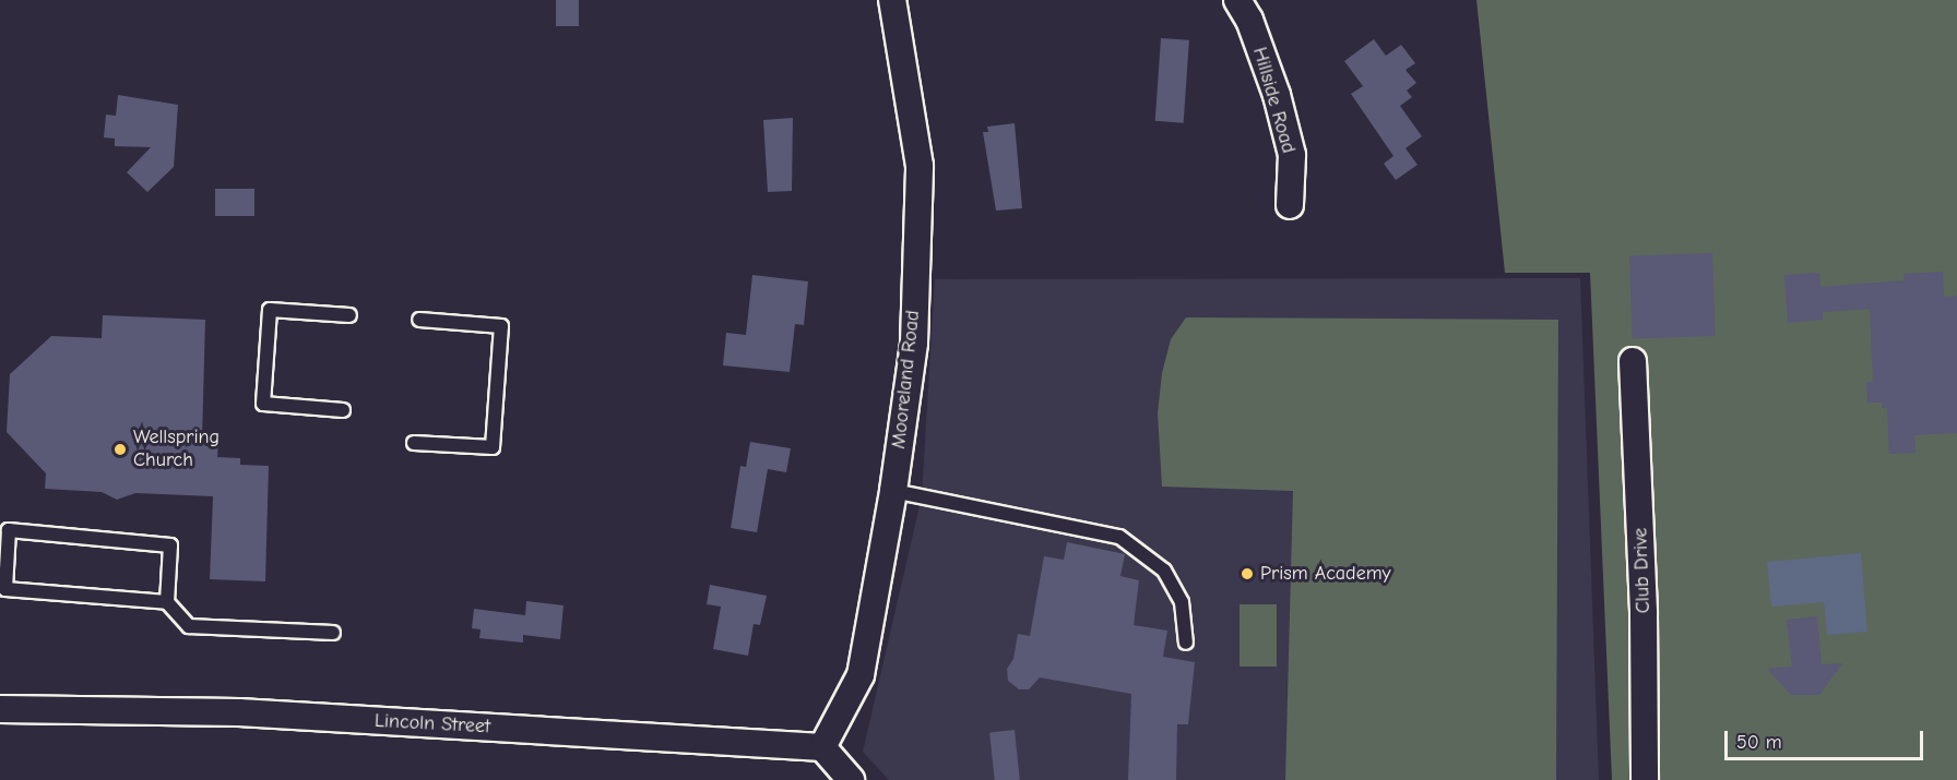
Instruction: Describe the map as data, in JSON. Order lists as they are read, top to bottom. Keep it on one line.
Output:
{"streets":{"street":["Hillside Road","Mooreland Road","Club Drive","Lincoln Street"]},"crossings":[["Mooreland Road","Lincoln Street"]],"places":["Wellspring Church","Prism Academy"],"scale_bar":"50 m"}
